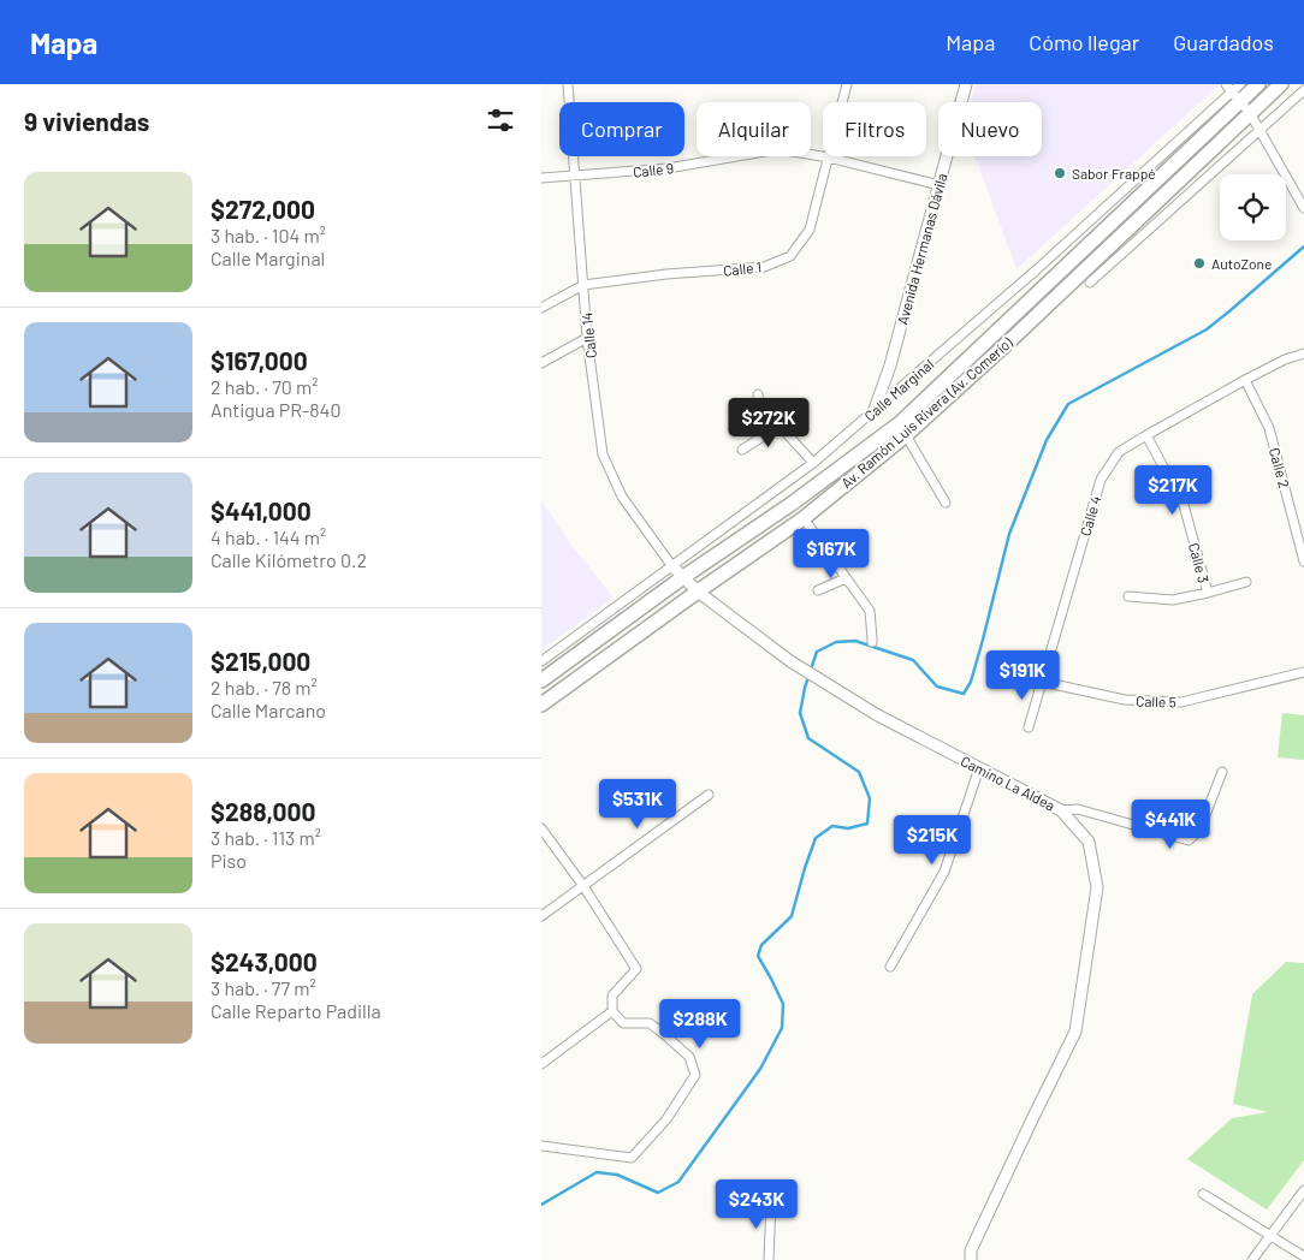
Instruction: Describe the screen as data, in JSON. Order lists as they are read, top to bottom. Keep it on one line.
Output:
{"streets":{"main road":["Av. Ramón Luis Rivera (Av. Comerío)"],"street":["Calle 9","Avenida Hermanas Dávila","Calle 1","Calle 14","Calle Marginal","Calle 2","Calle 4","Calle 3","Calle 5","Camino La Aldea"]},"crossings":[["Calle 9","Avenida Hermanas Dávila"],["Calle 9","Calle 1"],["Calle 9","Calle 14"],["Avenida Hermanas Dávila","Calle Marginal"],["Calle 1","Calle 14"],["Calle 14","Calle Marginal"],["Calle 14","Camino La Aldea"],["Calle Marginal","Av. Ramón Luis Rivera (Av. Comerío)"],["Calle Marginal","Camino La Aldea"],["Av. Ramón Luis Rivera (Av. Comerío)","Camino La Aldea"],["Calle 2","Calle 4"],["Calle 4","Calle 3"],["Calle 4","Calle 5"]],"places":["Sabor Frappé","AutoZone"],"page":{"header":"Mapa","nav":["Mapa","Cómo llegar","Guardados"],"heading":"9 viviendas","chip":["Comprar","Alquilar","Filtros","Nuevo"],"list":[{"name":"$272,000","note":"3 hab. · 104 m² · Calle Marginal"},{"name":"$167,000","note":"2 hab. · 70 m² · Antigua PR-840"},{"name":"$441,000","note":"4 hab. · 144 m² · Calle Kilómetro 0.2"},{"name":"$215,000","note":"2 hab. · 78 m² · Calle Marcano"},{"name":"$288,000","note":"3 hab. · 113 m² · Piso"},{"name":"$243,000","note":"3 hab. · 77 m² · Calle Reparto Padilla"}],"price":["$272K","$217K","$167K","$191K","$531K","$441K","$215K","$288K","$243K"]}}
